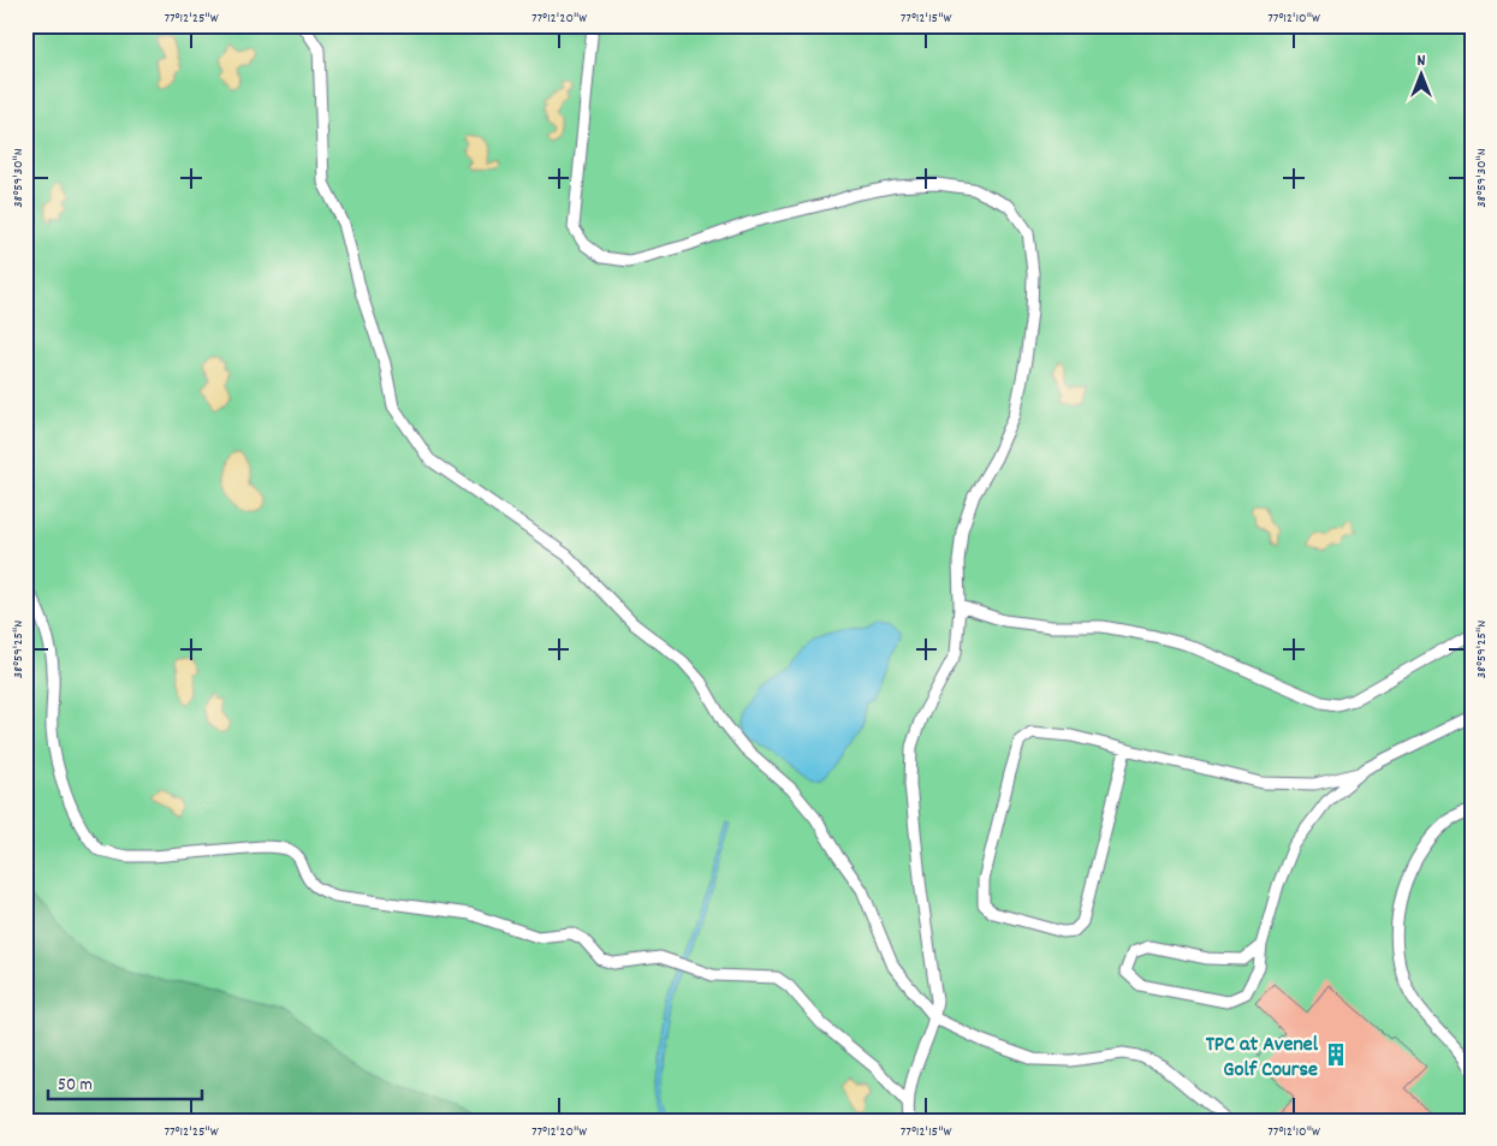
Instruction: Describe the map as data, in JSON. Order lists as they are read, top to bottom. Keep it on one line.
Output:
{"places":{"building":["TPC at Avenel Golf Course"]},"scale_bar":"50 m","north":"top","coordinates":["77°12'25\"W","77°12'20\"W","77°12'15\"W","77°12'10\"W","38°59'30\"N","38°59'25\"N"]}
